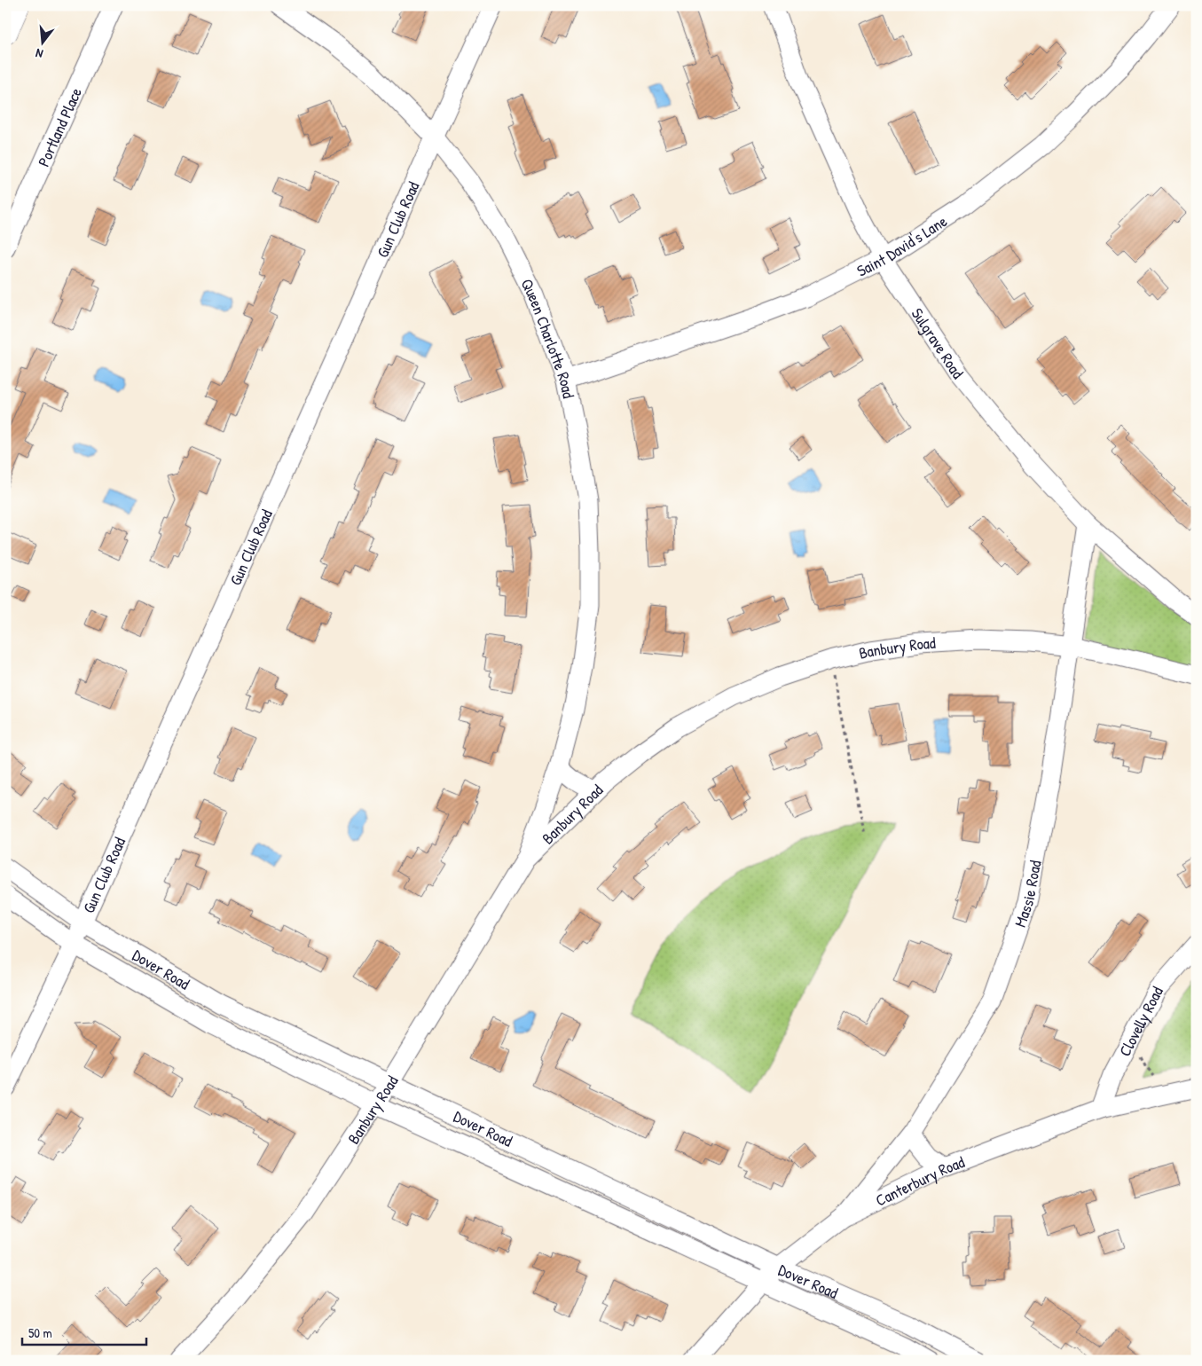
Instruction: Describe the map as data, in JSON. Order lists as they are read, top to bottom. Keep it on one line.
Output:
{"streets":{"street":["Portland Place","Gun Club Road","Saint David's Lane","Queen Charlotte Road","Sulgrave Road","Banbury Road","Massie Road","Dover Road","Clovelly Road","Canterbury Road"]},"crossings":[["Gun Club Road","Queen Charlotte Road"],["Gun Club Road","Dover Road"],["Saint David's Lane","Queen Charlotte Road"],["Saint David's Lane","Sulgrave Road"],["Queen Charlotte Road","Banbury Road"],["Sulgrave Road","Massie Road"],["Banbury Road","Massie Road"],["Banbury Road","Dover Road"],["Massie Road","Canterbury Road"],["Dover Road","Canterbury Road"],["Clovelly Road","Canterbury Road"]],"scale_bar":"50 m","north":"bottom"}
